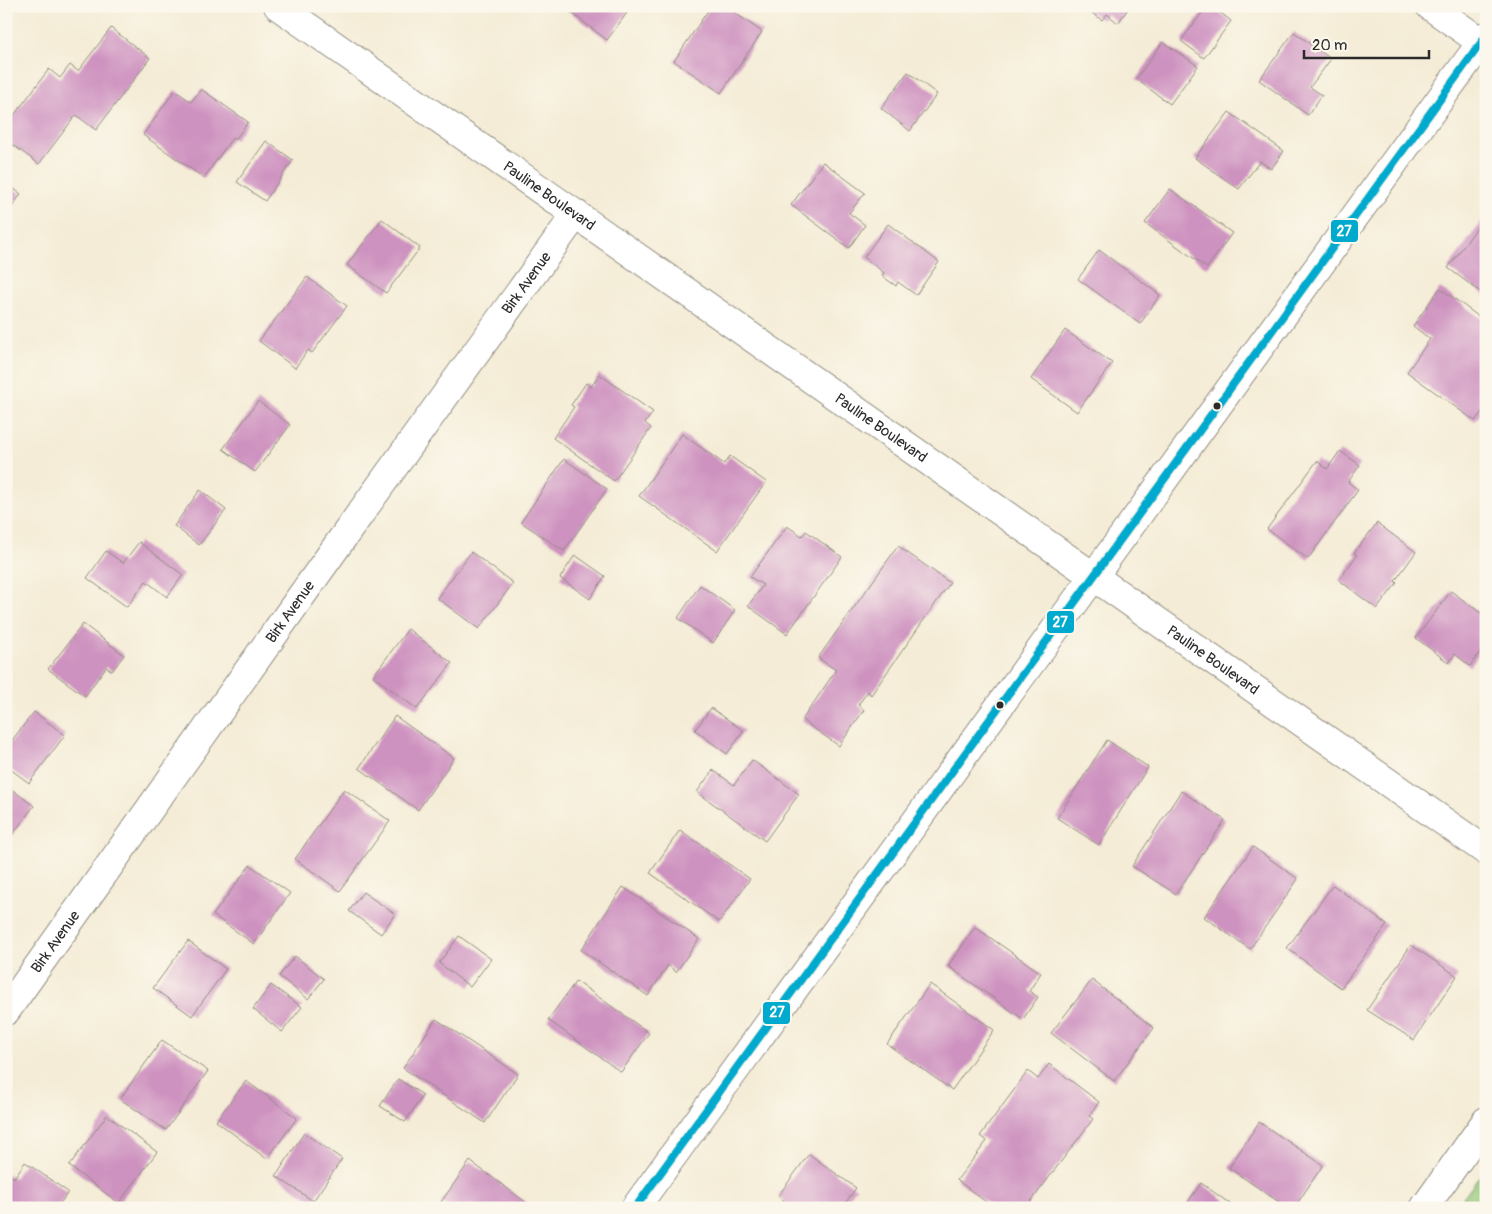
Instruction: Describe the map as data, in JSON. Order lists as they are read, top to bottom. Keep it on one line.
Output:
{"streets":{"street":["Pauline Boulevard","Birk Avenue"]},"crossings":[["Pauline Boulevard","Birk Avenue"]],"lines":["transit line 27"],"scale_bar":"20 m"}
